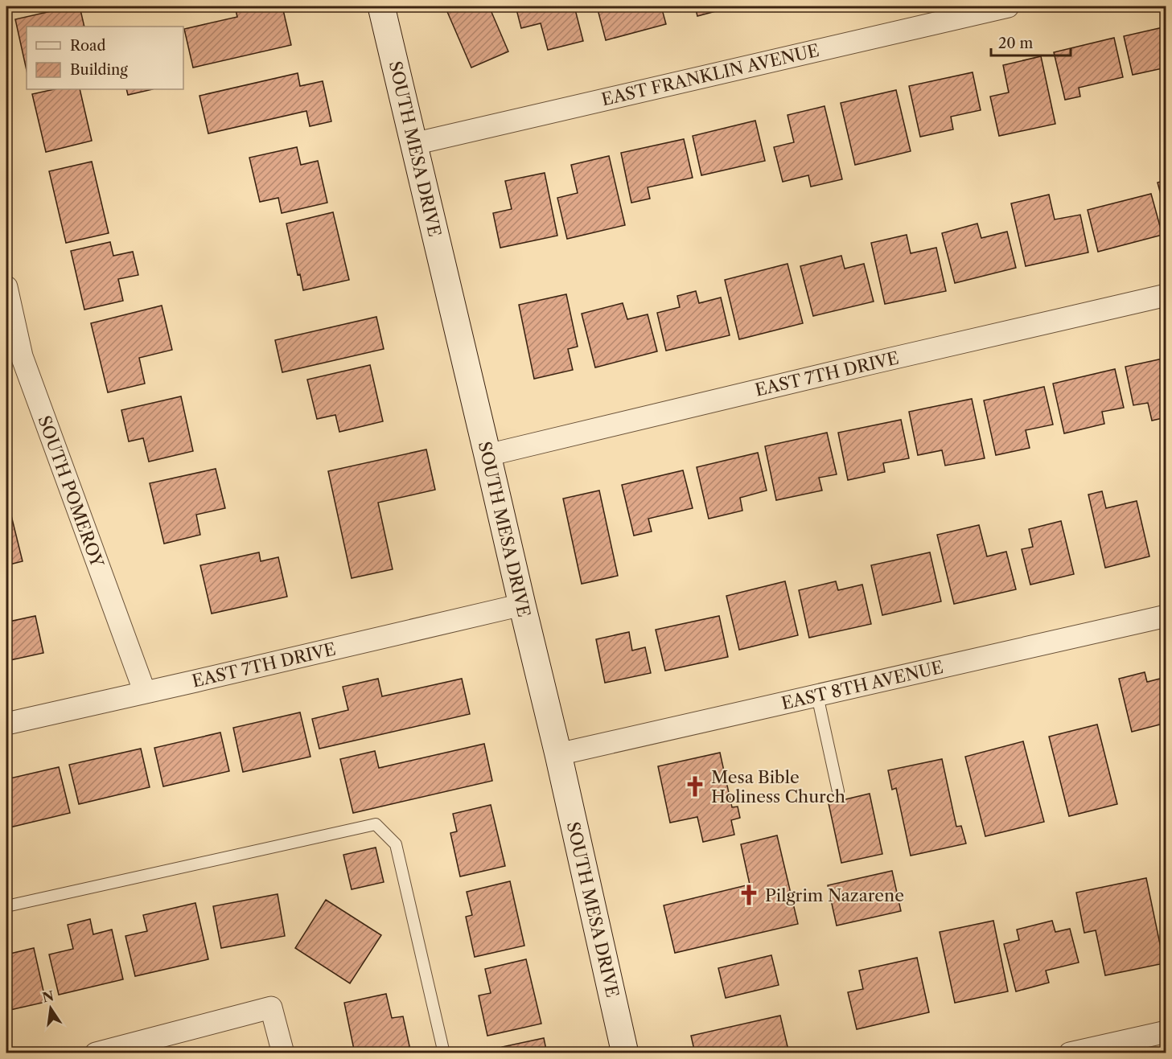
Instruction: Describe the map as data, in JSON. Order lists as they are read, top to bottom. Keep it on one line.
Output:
{"streets":{"main road":["SOUTH MESA DRIVE"],"street":["EAST FRANKLIN AVENUE","EAST 7TH DRIVE","SOUTH POMEROY","EAST 8TH AVENUE"]},"crossings":[["EAST FRANKLIN AVENUE","SOUTH MESA DRIVE"],["SOUTH MESA DRIVE","EAST 7TH DRIVE"],["SOUTH MESA DRIVE","EAST 8TH AVENUE"],["EAST 7TH DRIVE","SOUTH POMEROY"]],"places":{"church":["Mesa Bible Holiness Church","Pilgrim Nazarene"]},"legend":["Road","Building"],"scale_bar":"20 m","north":"top"}
